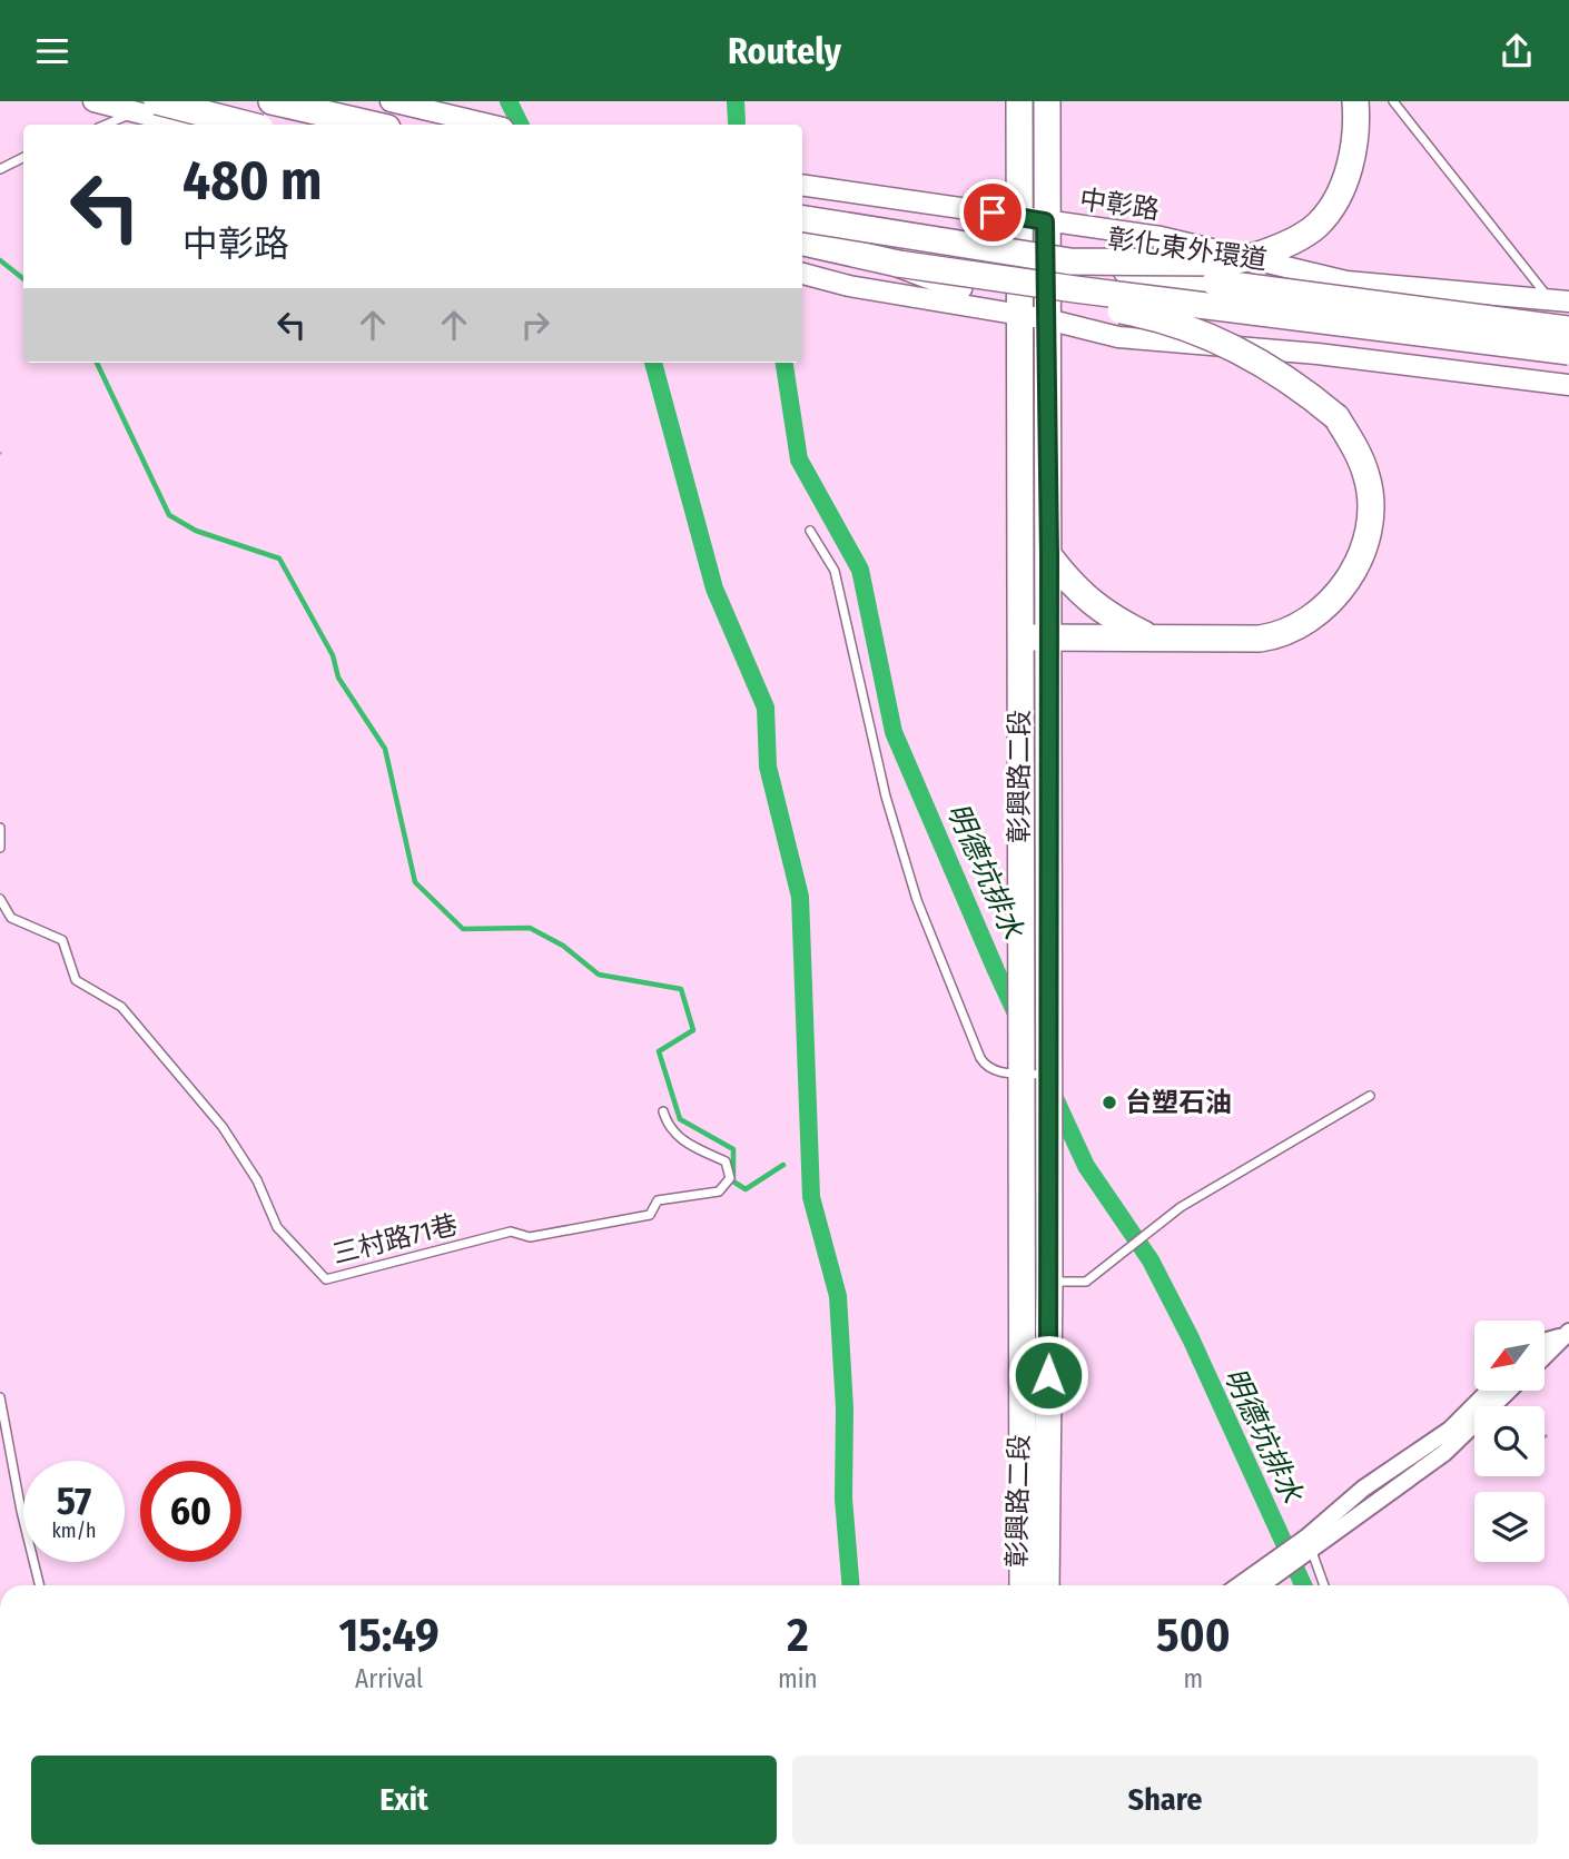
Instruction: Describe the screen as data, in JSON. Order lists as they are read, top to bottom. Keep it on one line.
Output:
{"streets":{"main road":["彰化東外環道","彰興路二段"],"street":["中彰路"],"lane":["三村路71巷"]},"crossings":[["中彰路","彰興路二段"]],"water":["明德坑排水"],"places":["台塑石油"],"north":"bottom left","page":{"header":"Routely","turn":["480 m","中彰路"],"speed":"57 km/h","limit":"60","eta":["15:49","Arrival","2","min","500","m"],"buttons":["Exit","Share"]}}
